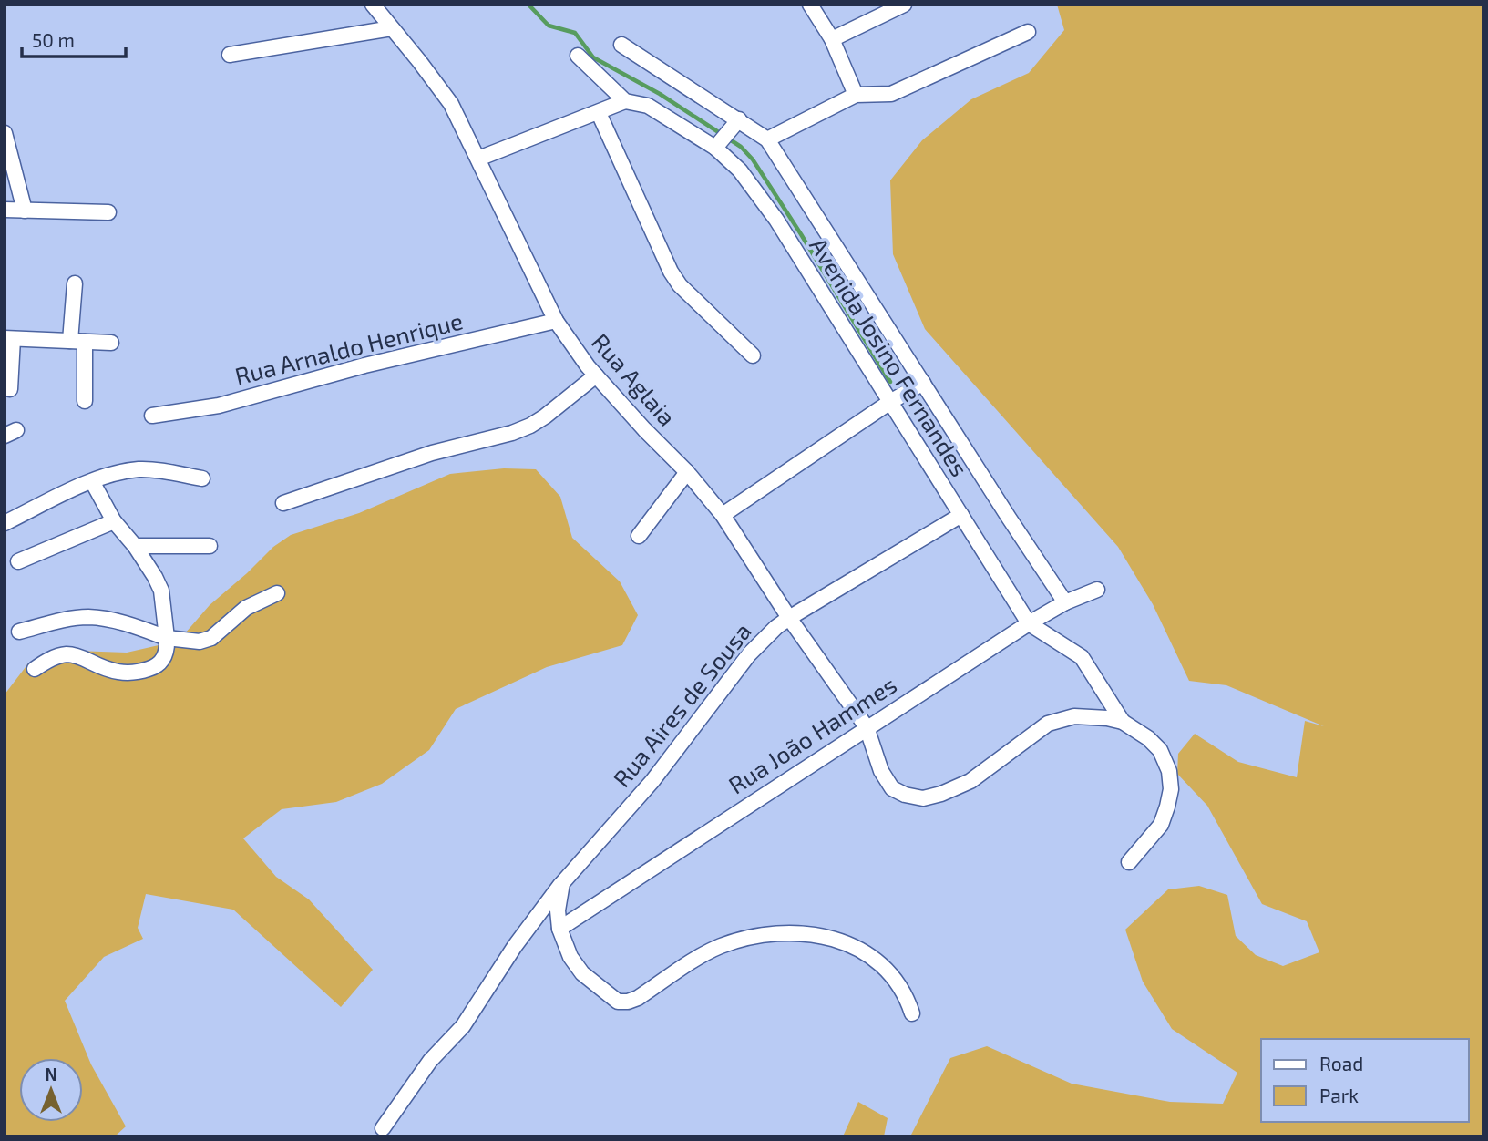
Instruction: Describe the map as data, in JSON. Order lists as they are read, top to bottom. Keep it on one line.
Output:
{"streets":{"street":["Rua Arnaldo Henrique","Avenida Josino Fernandes","Rua Aglaia","Rua Aires de Sousa","Rua João Hammes"]},"crossings":[["Rua Arnaldo Henrique","Rua Aglaia"],["Avenida Josino Fernandes","Rua Aglaia"],["Avenida Josino Fernandes","Rua Aires de Sousa"],["Avenida Josino Fernandes","Rua João Hammes"],["Rua Aglaia","Rua Aires de Sousa"],["Rua Aglaia","Rua João Hammes"]],"legend":["Road","Park"],"scale_bar":"50 m","north":"top"}
